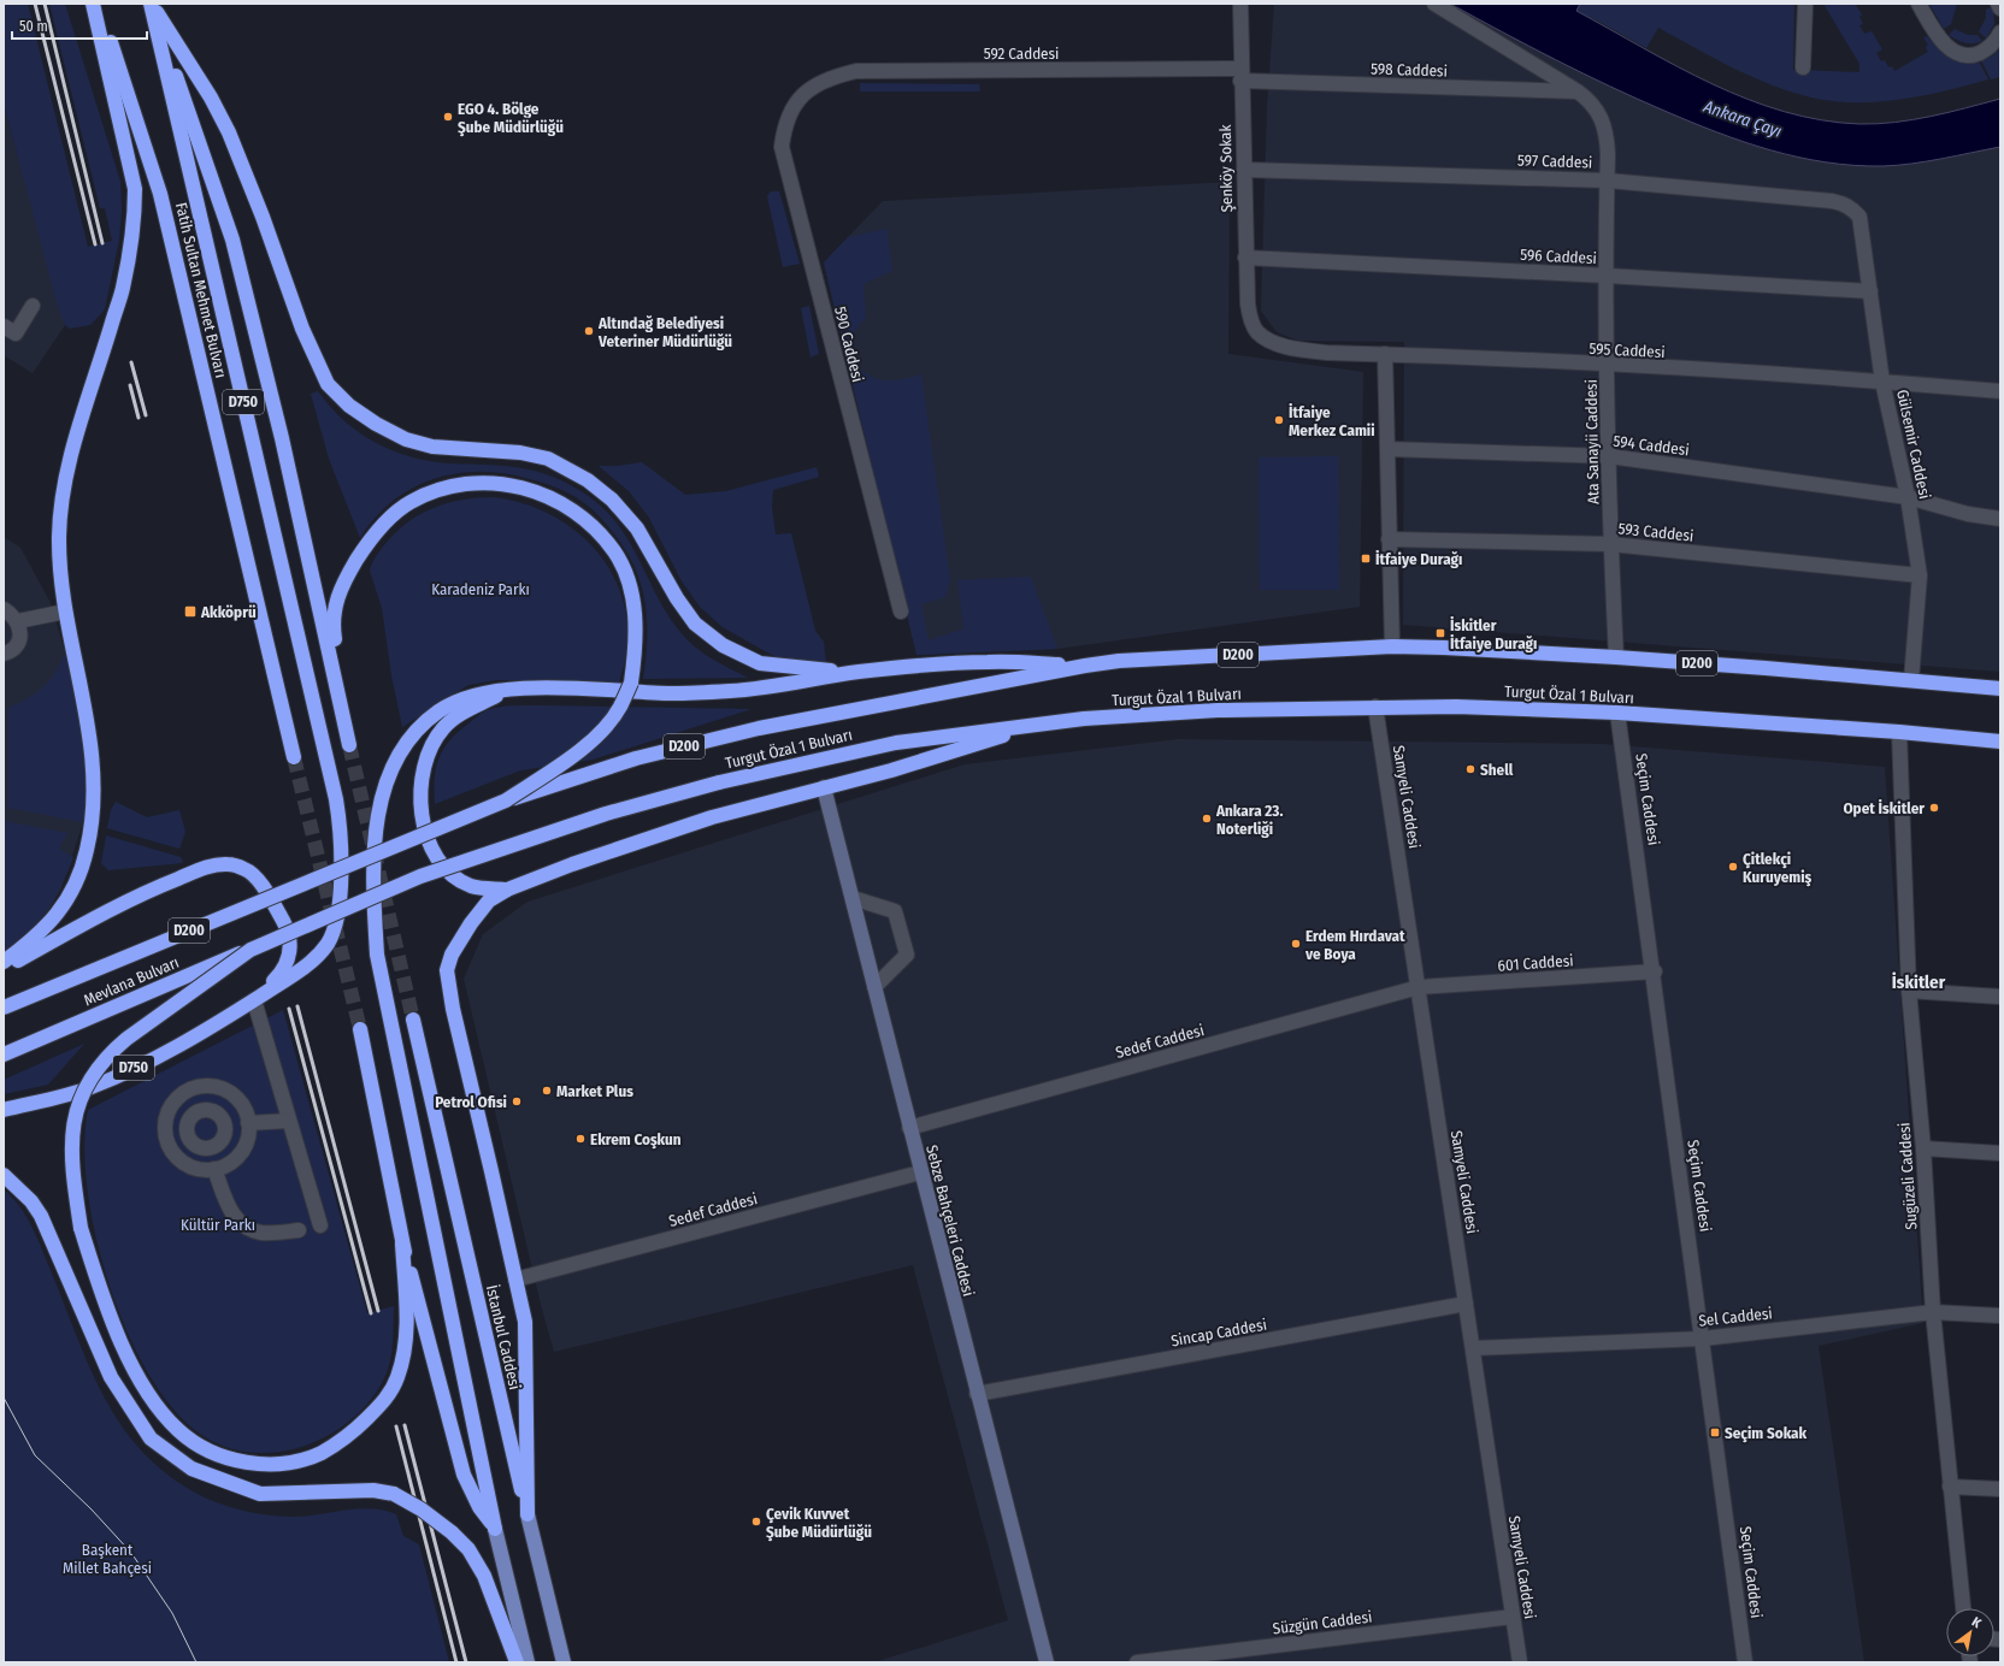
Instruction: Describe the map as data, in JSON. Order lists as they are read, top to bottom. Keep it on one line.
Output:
{"streets":{"highway":["Fatih Sultan Mehmet Bulvarı","D750","D200","Turgut Özal 1 Bulvarı","Mevlana Bulvarı","İstanbul Caddesi"],"street":["592 Caddesi","598 Caddesi","597 Caddesi","Şenköy Sokak","596 Caddesi","590 Caddesi","595 Caddesi","Ata Sanayii Caddesi","Gülsemir Caddesi","594 Caddesi","593 Caddesi","Samyeli Caddesi","Seçim Caddesi","601 Caddesi","Sedef Caddesi","Sugüzeli Caddesi","Sebze Bahçeleri Caddesi","Sel Caddesi","Sincap Caddesi","Süzgün Caddesi"]},"crossings":[["592 Caddesi","598 Caddesi"],["592 Caddesi","Şenköy Sokak"],["592 Caddesi","590 Caddesi"],["598 Caddesi","Şenköy Sokak"],["598 Caddesi","Ata Sanayii Caddesi"],["597 Caddesi","Şenköy Sokak"],["597 Caddesi","Ata Sanayii Caddesi"],["597 Caddesi","Gülsemir Caddesi"],["Şenköy Sokak","596 Caddesi"],["Şenköy Sokak","595 Caddesi"],["596 Caddesi","Ata Sanayii Caddesi"],["596 Caddesi","Gülsemir Caddesi"],["595 Caddesi","Ata Sanayii Caddesi"],["595 Caddesi","Gülsemir Caddesi"],["Ata Sanayii Caddesi","594 Caddesi"],["Ata Sanayii Caddesi","593 Caddesi"],["Ata Sanayii Caddesi","Turgut Özal 1 Bulvarı"],["Gülsemir Caddesi","594 Caddesi"],["Gülsemir Caddesi","593 Caddesi"],["Gülsemir Caddesi","Turgut Özal 1 Bulvarı"],["Turgut Özal 1 Bulvarı","Samyeli Caddesi"],["Turgut Özal 1 Bulvarı","Seçim Caddesi"],["Turgut Özal 1 Bulvarı","Mevlana Bulvarı"],["Turgut Özal 1 Bulvarı","Sugüzeli Caddesi"],["Samyeli Caddesi","601 Caddesi"],["Samyeli Caddesi","Sedef Caddesi"],["Samyeli Caddesi","Sel Caddesi"],["Samyeli Caddesi","Sincap Caddesi"],["Samyeli Caddesi","Süzgün Caddesi"],["Seçim Caddesi","601 Caddesi"],["Seçim Caddesi","Sel Caddesi"],["601 Caddesi","Sedef Caddesi"],["Sedef Caddesi","Sebze Bahçeleri Caddesi"],["Sugüzeli Caddesi","Sel Caddesi"],["Sebze Bahçeleri Caddesi","Sincap Caddesi"]],"districts":["İskitler"],"water":["Ankara Çayı"],"parks":["Karadeniz Parkı","Kültür Parkı","Başkent Millet Bahçesi"],"places":{"other":["EGO 4. Bölge Şube Müdürlüğü","Altındağ Belediyesi Veteriner Müdürlüğü","İtfaiye Merkez Camii","Shell","Opet İskitler","Ankara 23. Noterliği","Çitlekçi Kuruyemiş","Erdem Hırdavat ve Boya","Market Plus","Petrol Ofisi","Ekrem Coşkun","Çevik Kuvvet Şube Müdürlüğü"],"transit":["İtfaiye Durağı","Akköprü","İskitler İtfaiye Durağı","Seçim Sokak"]},"scale_bar":"50 m","north":"top right"}
